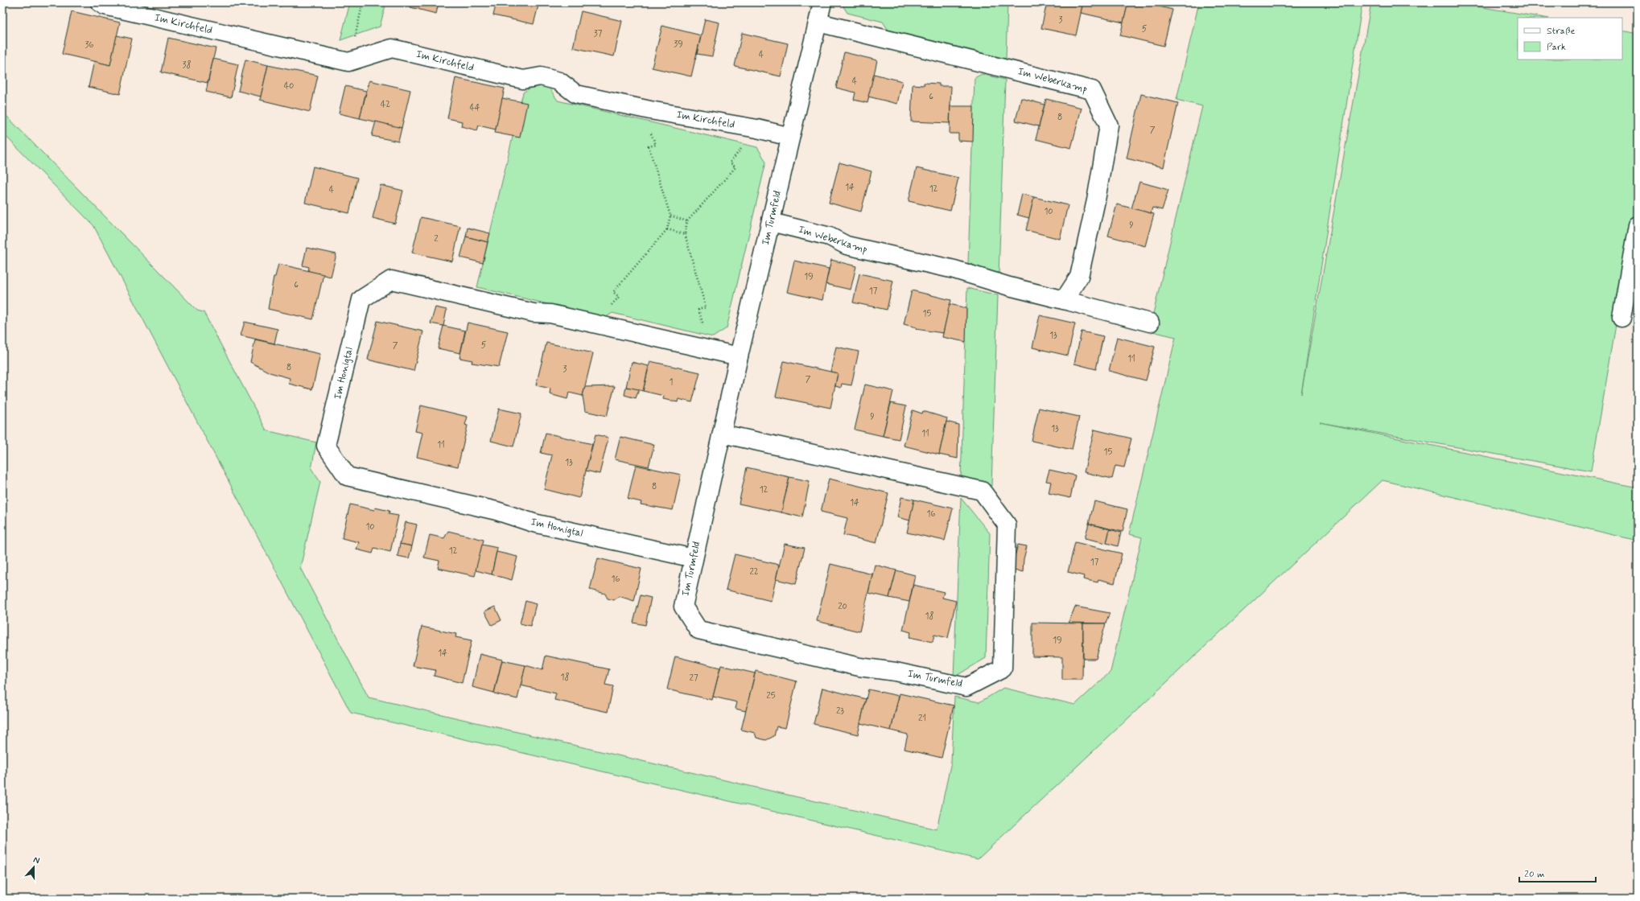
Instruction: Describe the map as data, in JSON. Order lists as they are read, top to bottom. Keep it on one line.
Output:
{"streets":{"street":["Im Kirchfeld","Im Weberkamp","Im Turmfeld","Im Honigtal"]},"crossings":[["Im Kirchfeld","Im Turmfeld"],["Im Weberkamp","Im Turmfeld"],["Im Turmfeld","Im Honigtal"]],"house_numbers":["3","5","37","39","36","4","38","4","40","6","42","44","8","7","14","12","4","10","9","2","19","6","17","15","13","5","7","11","8","3","7","1","9","13","11","11","15","13","8","12","14","16","10","12","17","22","16","20","18","19","14","18","27","25","23","21"],"legend":["Straße","Park"],"scale_bar":"20 m","north":"top"}
